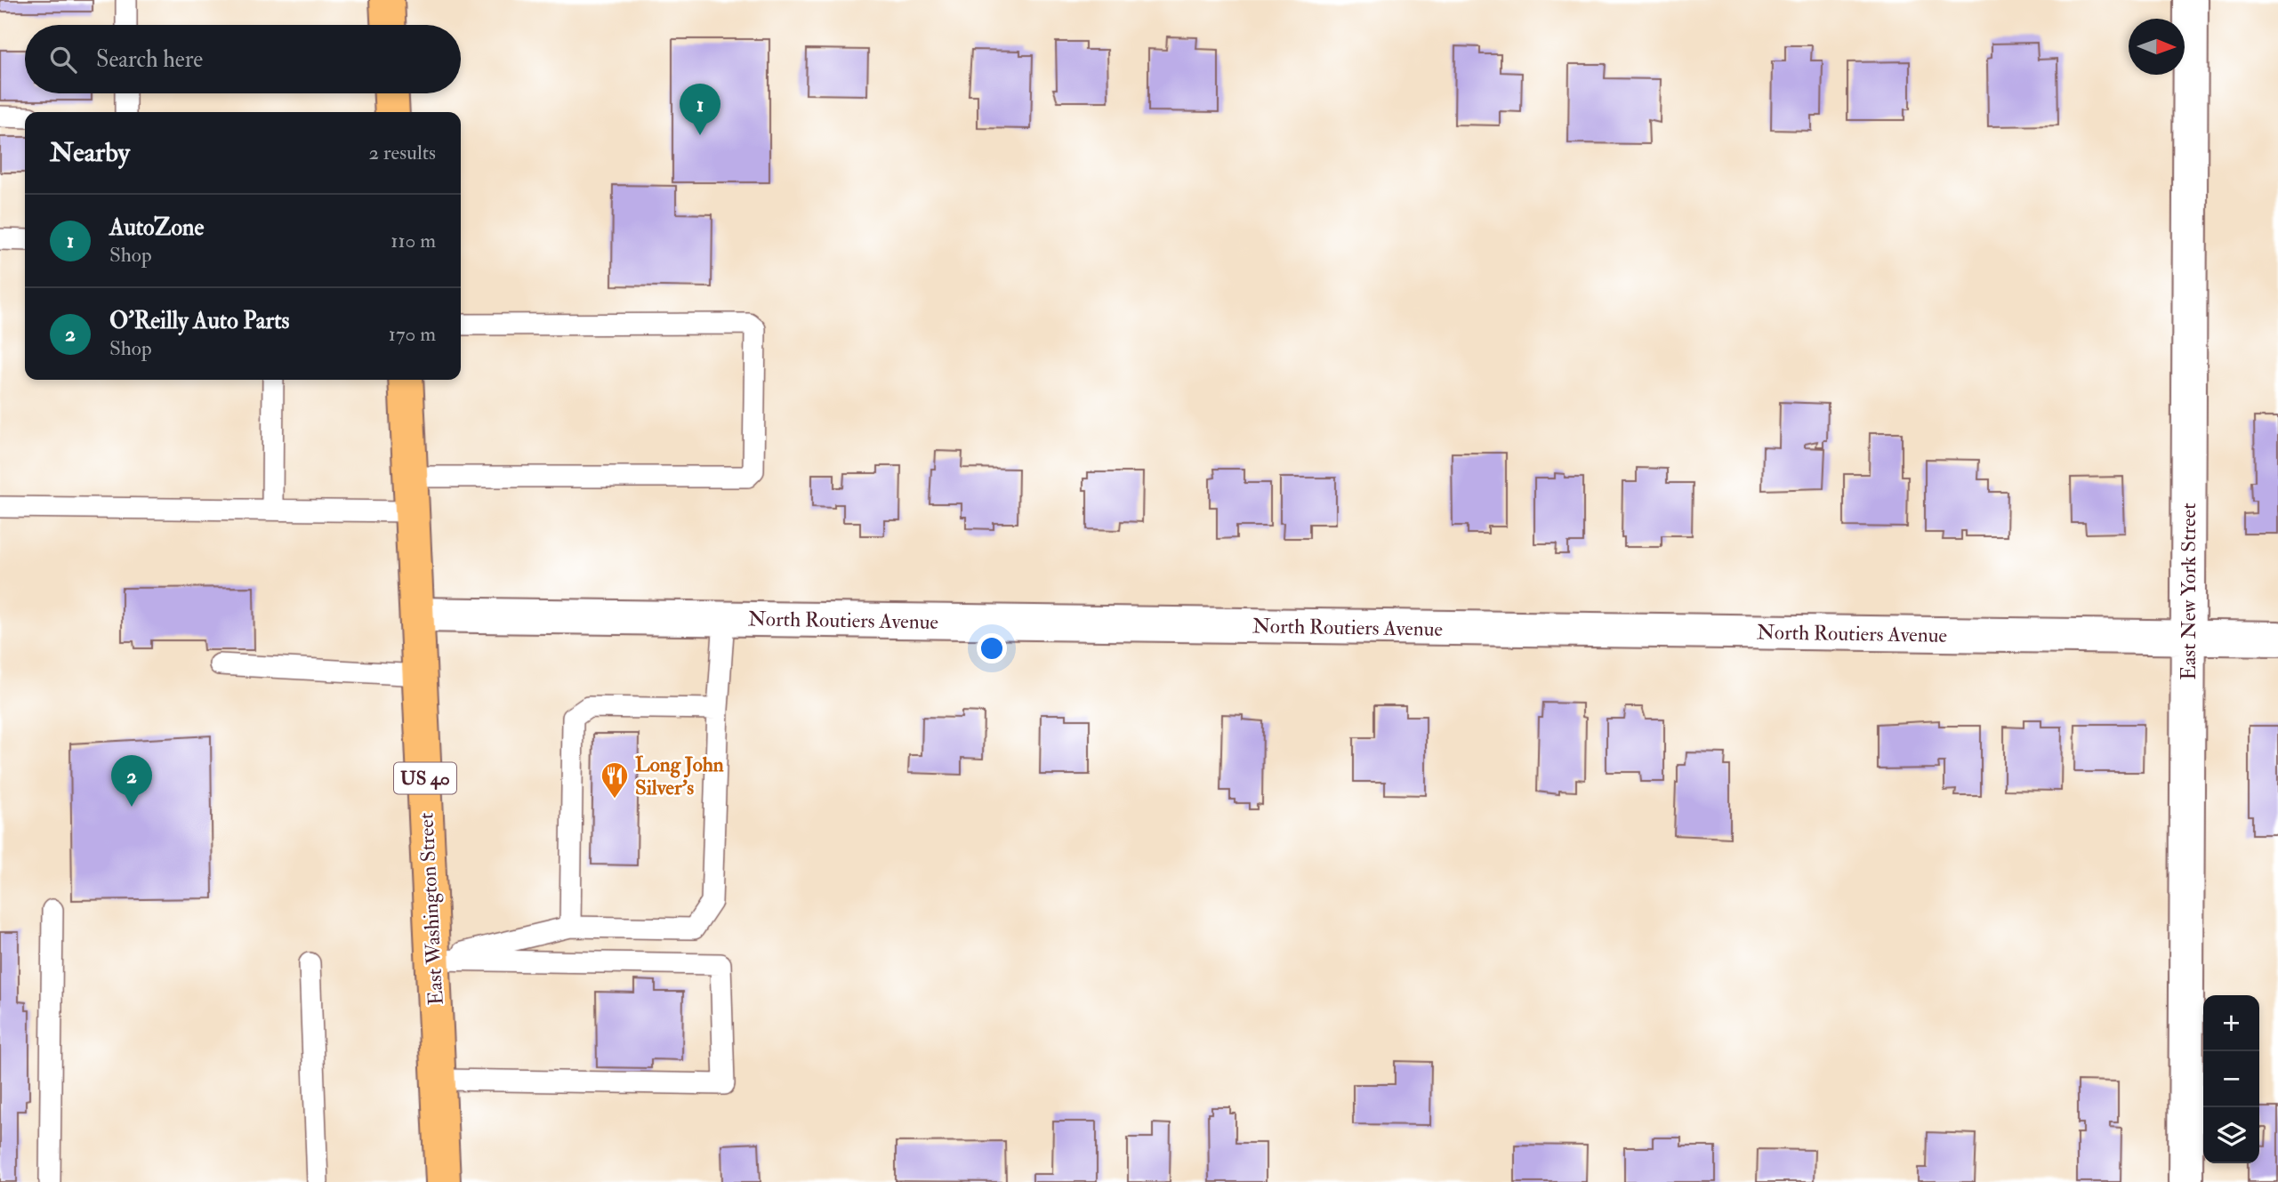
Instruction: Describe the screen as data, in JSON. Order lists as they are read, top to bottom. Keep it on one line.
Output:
{"streets":{"main road":["US 40","East Washington Street"],"street":["East New York Street","North Routiers Avenue"]},"crossings":[["East New York Street","North Routiers Avenue"],["North Routiers Avenue","East Washington Street"]],"places":{"restaurant":["Long John Silver's"]},"north":"right","page":{"search":"Search here","pins":["1","2"],"heading":["Nearby","2 results"],"list":[{"mark":"1","name":"AutoZone","note":"Shop","value":"110 m"},{"mark":"2","name":"O'Reilly Auto Parts","note":"Shop","value":"170 m"}],"map_buttons":["+","−"]}}
